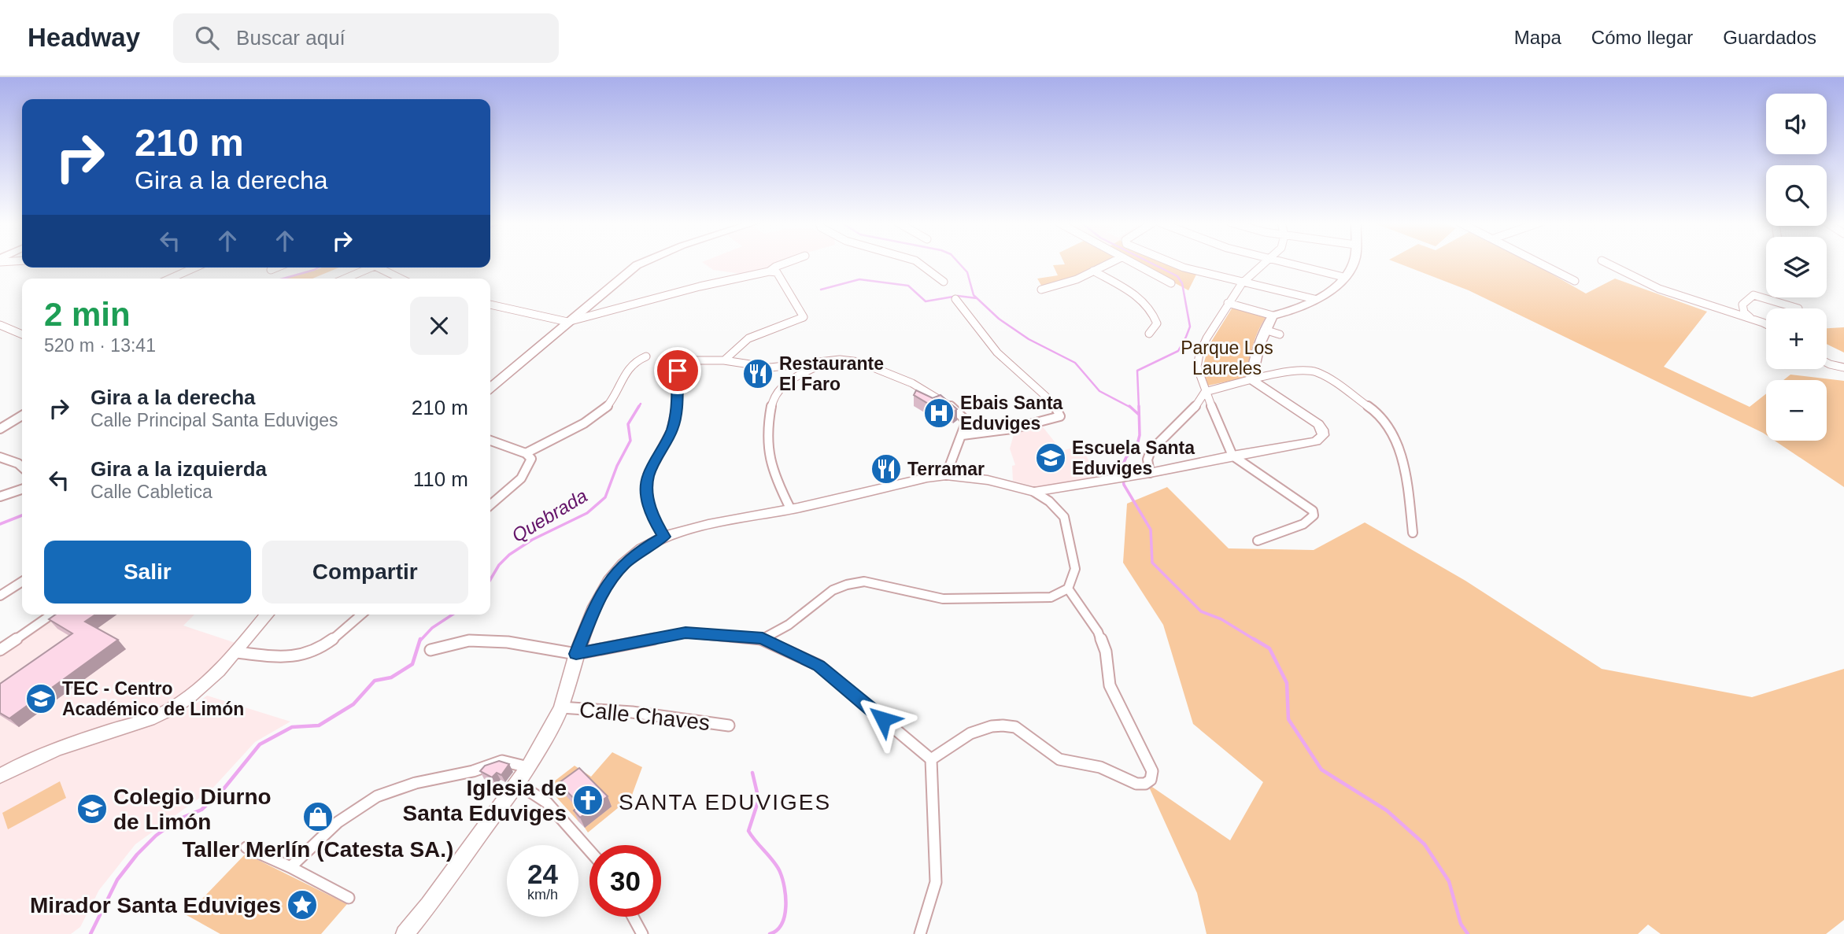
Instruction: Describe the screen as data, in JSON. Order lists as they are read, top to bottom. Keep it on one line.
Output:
{"streets":{"street":["Calle Chaves"]},"districts":["SANTA EDUVIGES"],"water":["Quebrada"],"parks":["Parque Los Laureles"],"places":{"restaurant":["Restaurante El Faro","Terramar"],"hospital":["Ebais Santa Eduviges"],"school or university":["Escuela Santa Eduviges","TEC - Centro Académico de Limón","Colegio Diurno de Limón"],"church":["Iglesia de Santa Eduviges"],"shop":["Taller Merlín (Catesta SA.)"],"place":["Mirador Santa Eduviges"]},"page":{"header":"Headway","search":"Buscar aquí","nav":["Mapa","Cómo llegar","Guardados"],"map_buttons":["+","−"],"turn":["210 m","Gira a la derecha"],"heading":["2 min","520 m · 13:41"],"list":[{"name":"Gira a la derecha","note":"Calle Principal Santa Eduviges","value":"210 m"},{"name":"Gira a la izquierda","note":"Calle Cabletica","value":"110 m"}],"buttons":["Salir","Compartir"],"speed":"24 km/h","limit":"30"}}
